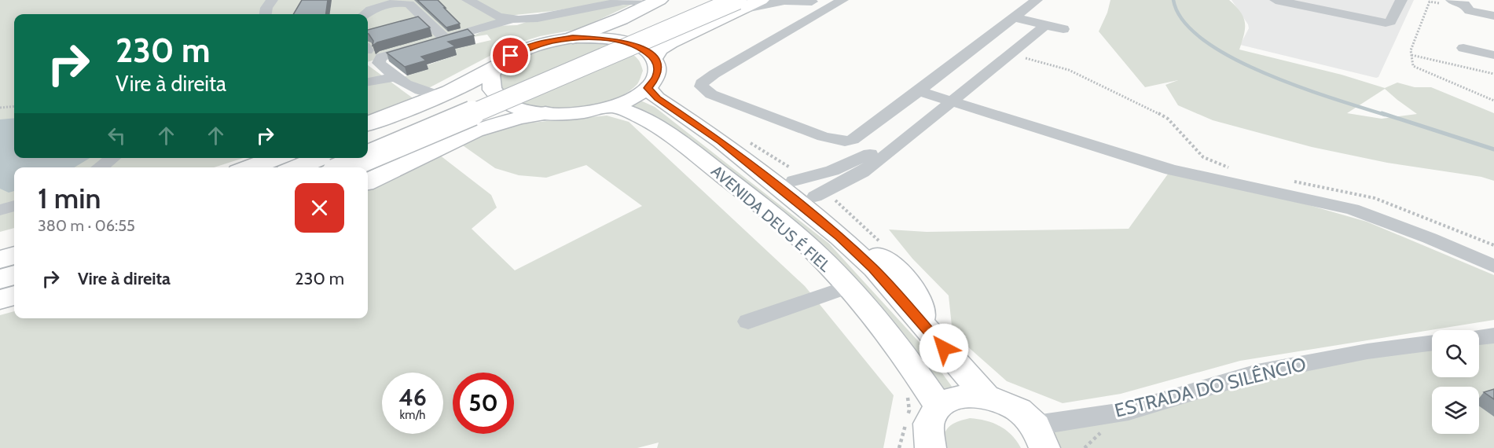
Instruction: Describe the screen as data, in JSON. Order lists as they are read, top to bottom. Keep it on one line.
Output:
{"streets":{"main road":["AVENIDA DEUS É FIEL"],"street":["ESTRADA DO SILÊNCIO"]},"page":{"turn":["230 m","Vire à direita"],"heading":["1 min","380 m · 06:55"],"list":[{"name":"Vire à direita","value":"230 m"}],"speed":"46 km/h","limit":"50"}}
